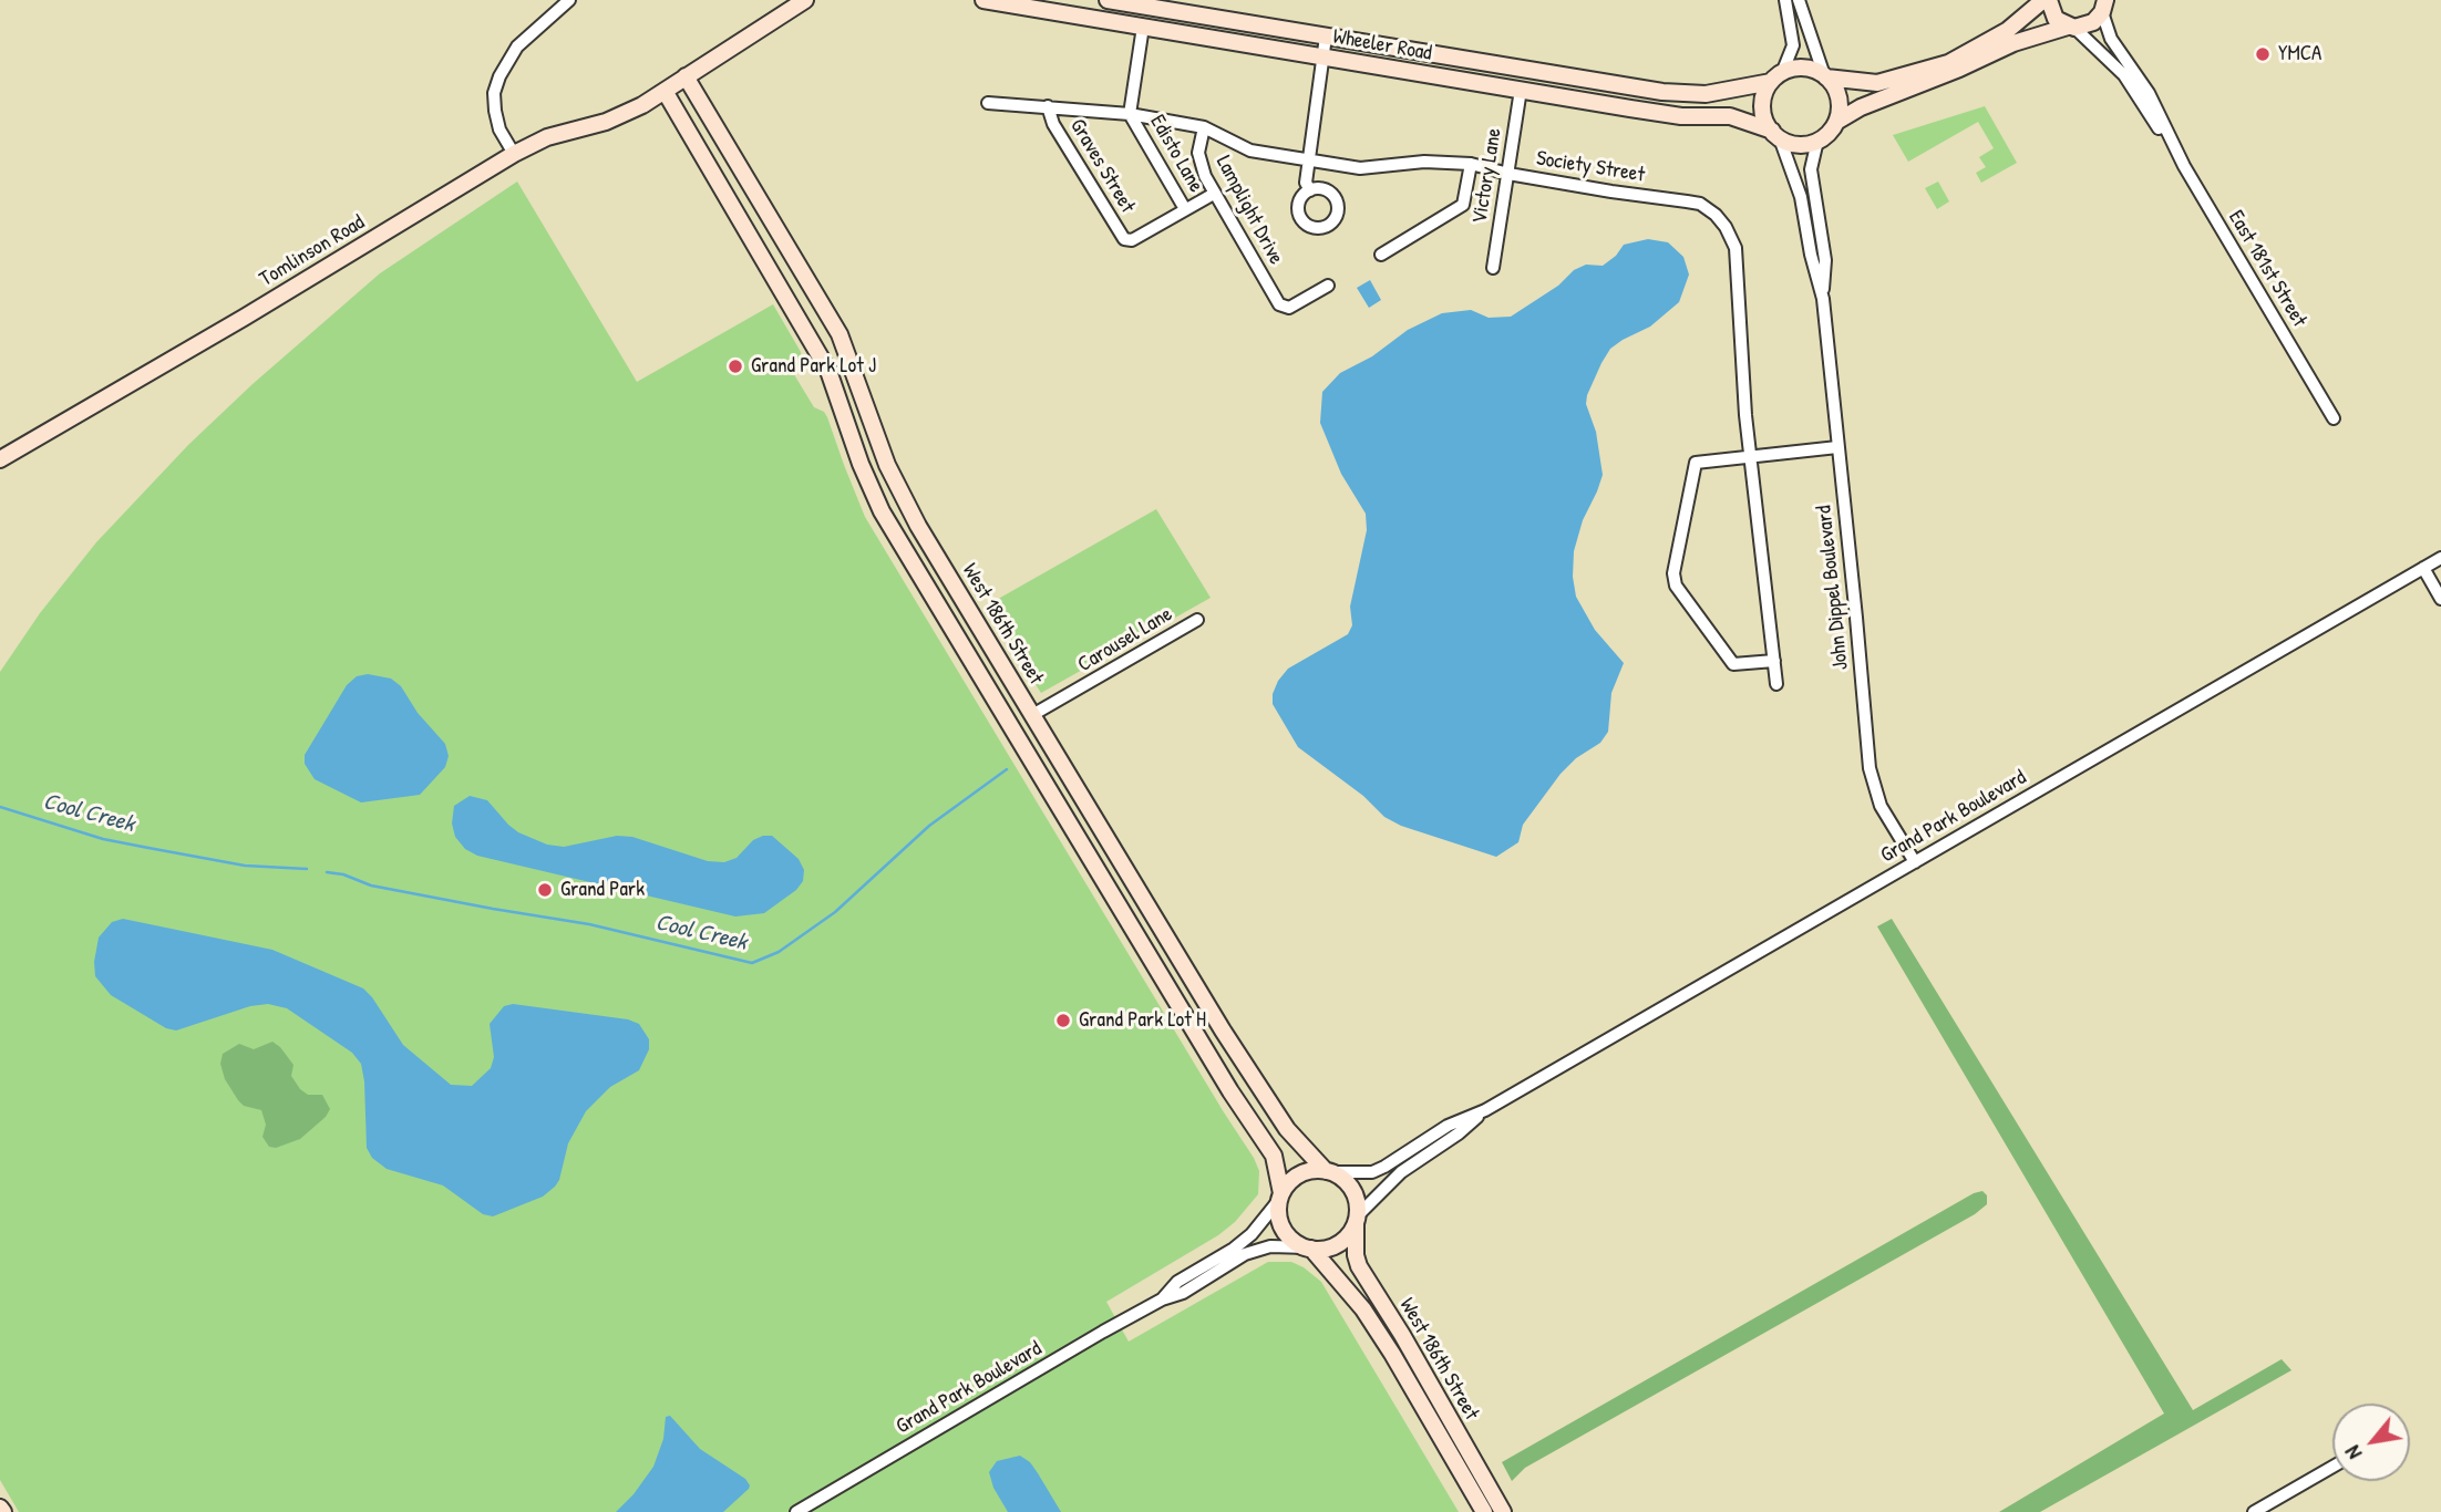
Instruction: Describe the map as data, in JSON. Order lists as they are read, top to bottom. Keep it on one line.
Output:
{"streets":{"street":["Wheeler Road","Edisto Lane","Graves Street","Society Street","Victory Lane","Lamplight Drive","Tomlinson Road","East 181st Street","John Dippel Boulevard","West 186th Street","Carousel Lane","Grand Park Boulevard"]},"crossings":[["Wheeler Road","Edisto Lane"],["Wheeler Road","Victory Lane"],["Wheeler Road","John Dippel Boulevard"],["Edisto Lane","Graves Street"],["Edisto Lane","Society Street"],["Graves Street","Society Street"],["Society Street","Victory Lane"],["Society Street","Lamplight Drive"],["John Dippel Boulevard","Grand Park Boulevard"],["West 186th Street","Carousel Lane"],["West 186th Street","Grand Park Boulevard"]],"water":["Cool Creek"],"places":["YMCA","Grand Park Lot J","Grand Park","Grand Park Lot H"],"north":"bottom left"}
